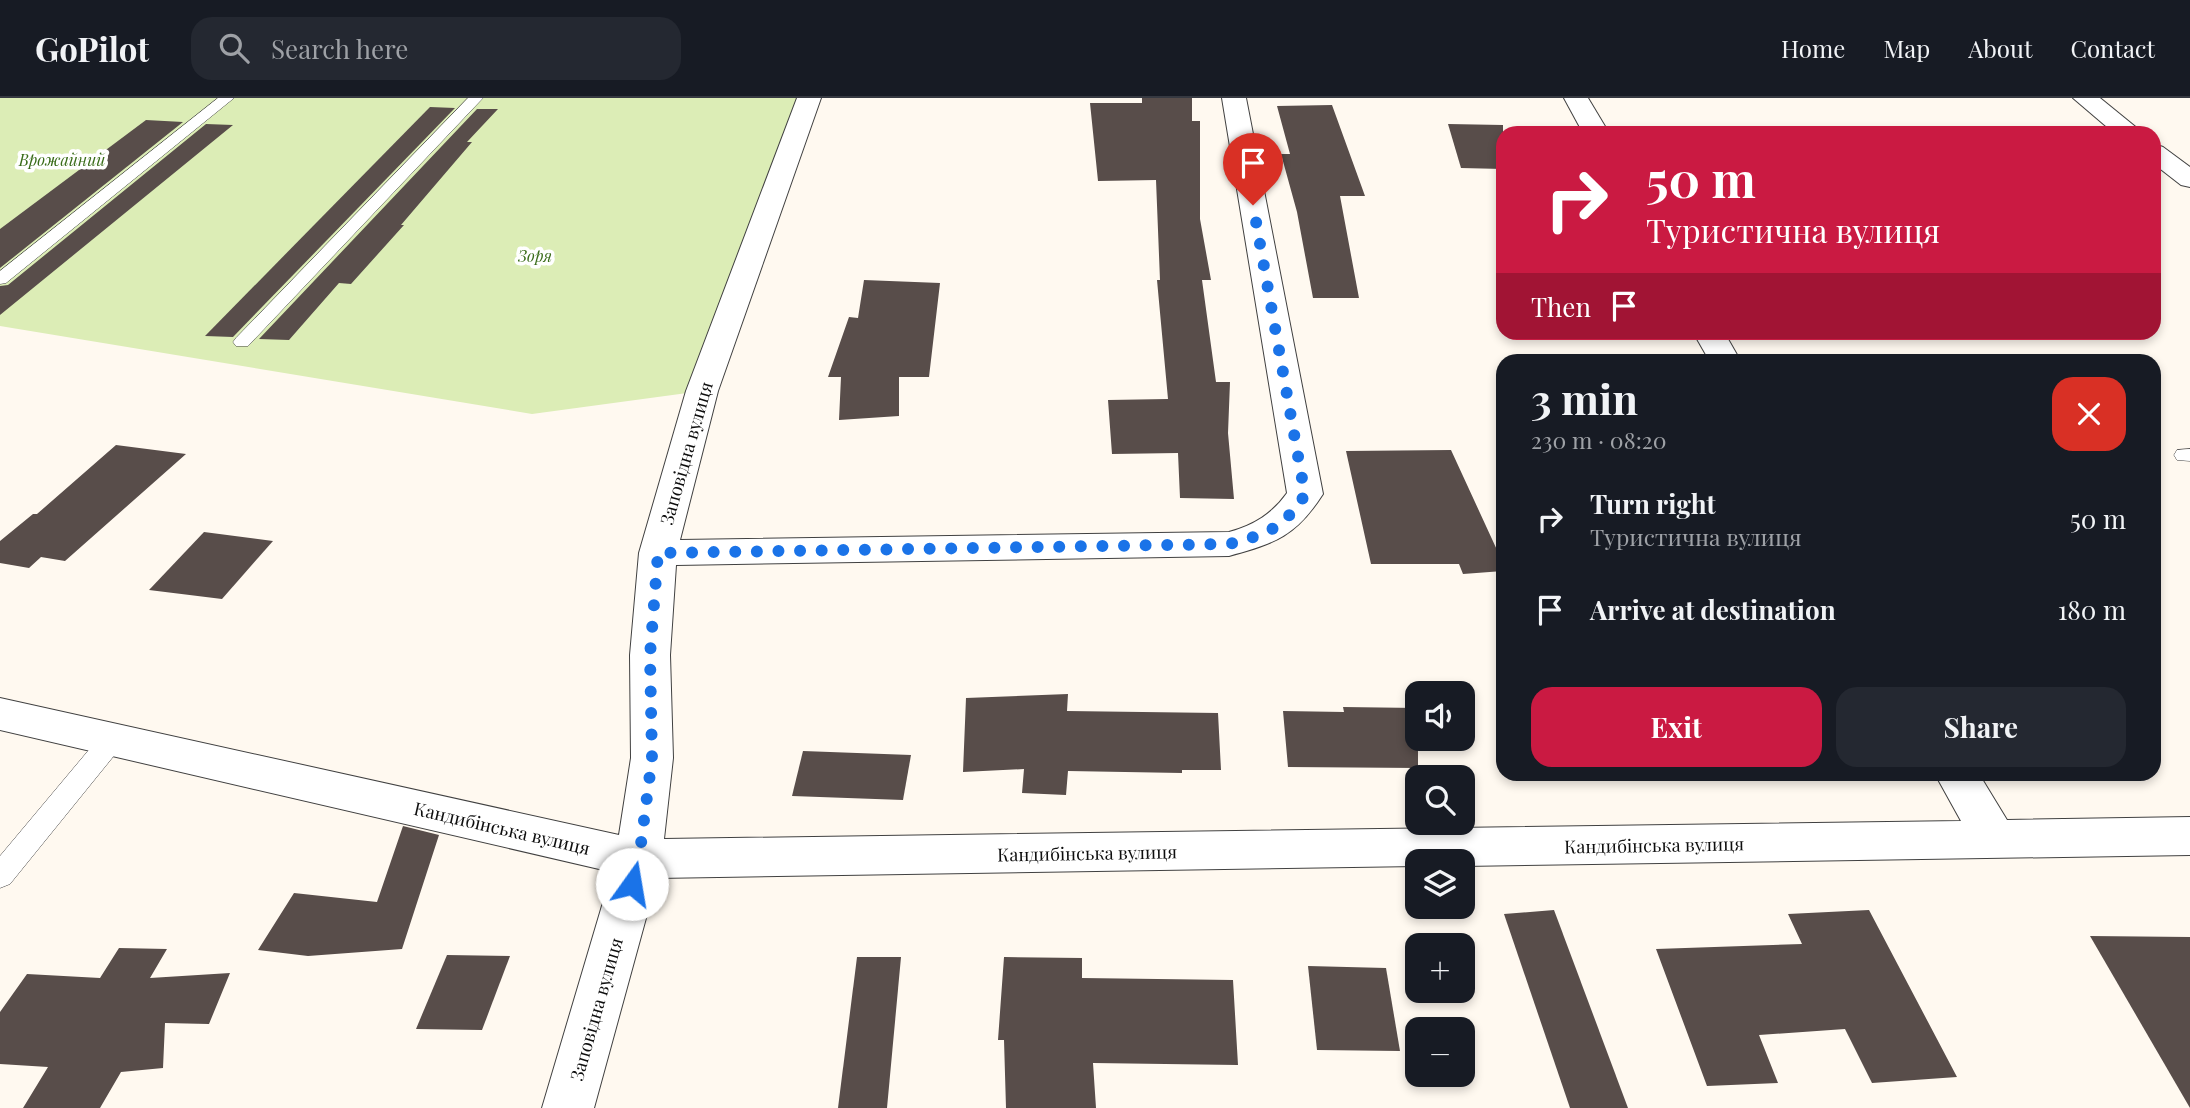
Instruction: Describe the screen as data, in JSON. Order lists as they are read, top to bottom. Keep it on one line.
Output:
{"streets":{"street":["Заповідна вулиця","Кандибінська вулиця"]},"crossings":[["Заповідна вулиця","Кандибінська вулиця"]],"parks":["Врожайний","Зоря"],"page":{"header":"GoPilot","search":"Search here","nav":["Home","Map","About","Contact"],"turn":["50 m","Туристична вулиця"],"then":"Then","heading":["3 min","230 m · 08:20"],"list":[{"name":"Turn right","note":"Туристична вулиця","value":"50 m"},{"name":"Arrive at destination","value":"180 m"}],"buttons":["Exit","Share"],"map_buttons":["+","−"]}}
